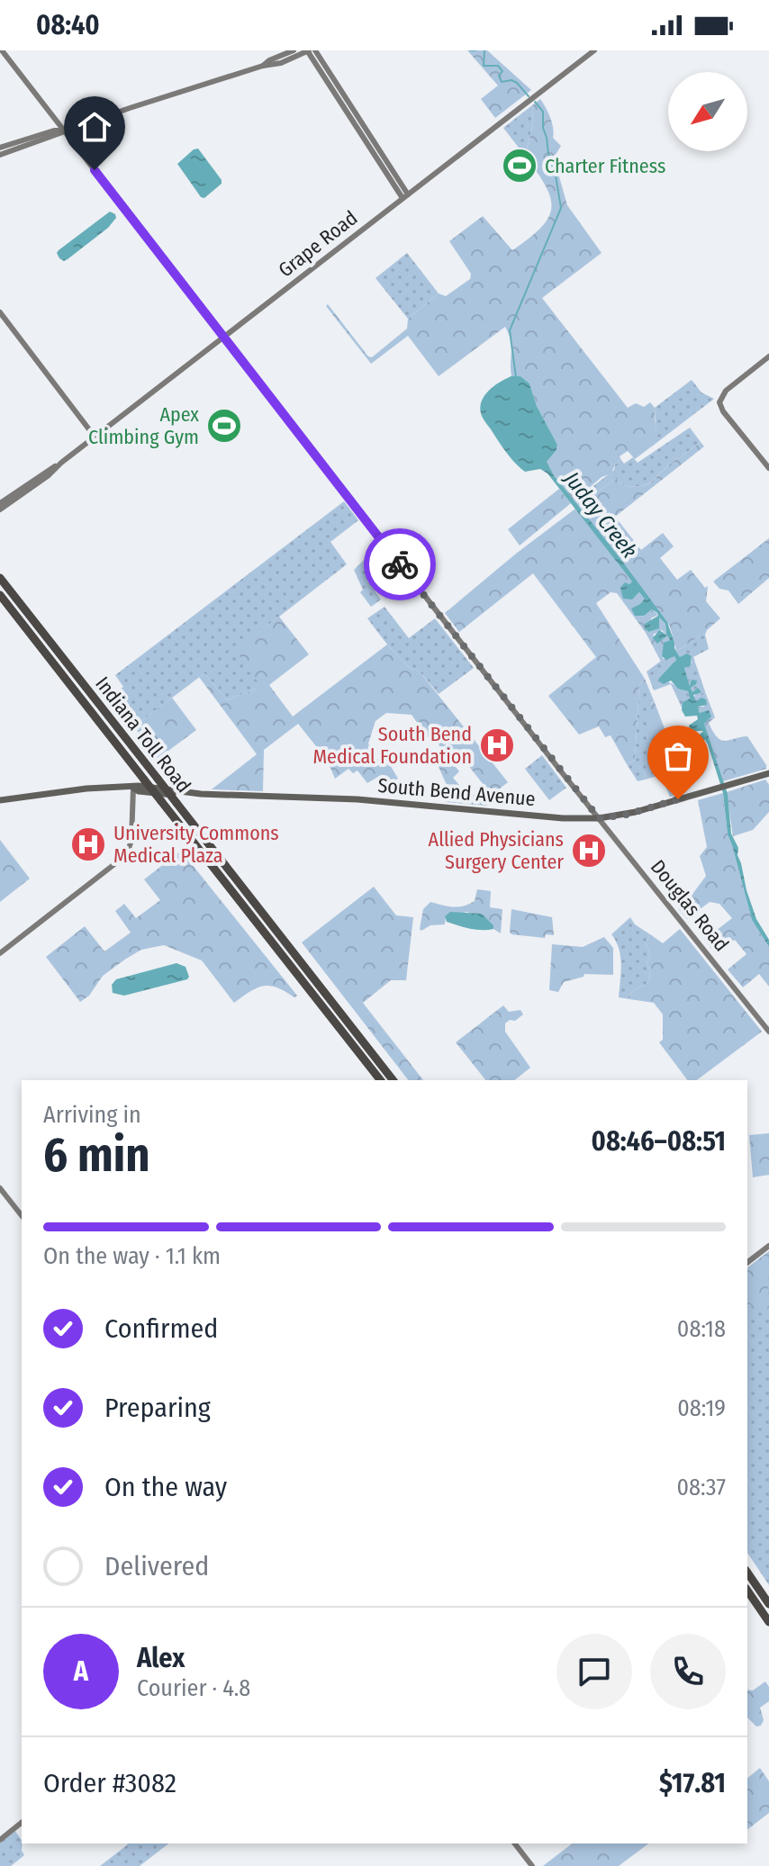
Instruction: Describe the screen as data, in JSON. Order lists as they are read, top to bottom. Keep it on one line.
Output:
{"streets":{"highway":["Indiana Toll Road"],"main road":["South Bend Avenue"],"street":["Grape Road","Douglas Road"]},"crossings":[["Grape Road","Douglas Road"],["South Bend Avenue","Douglas Road"]],"water":["Juday Creek"],"places":{"sports":["Charter Fitness","Apex Climbing Gym"],"hospital":["South Bend Medical Foundation","University Commons Medical Plaza","Allied Physicians Surgery Center"]},"north":"bottom left","page":{"status":"08:40","heading":["6 min","Arriving in","08:46–08:51"],"panel":["Alex","Courier · 4.8","Order #3082","$17.81"],"bar":"On the way · 1.1 km","list":[["Confirmed","08:18"],["Preparing","08:19"],["On the way","08:37"],"Delivered"],"round":"A"}}
